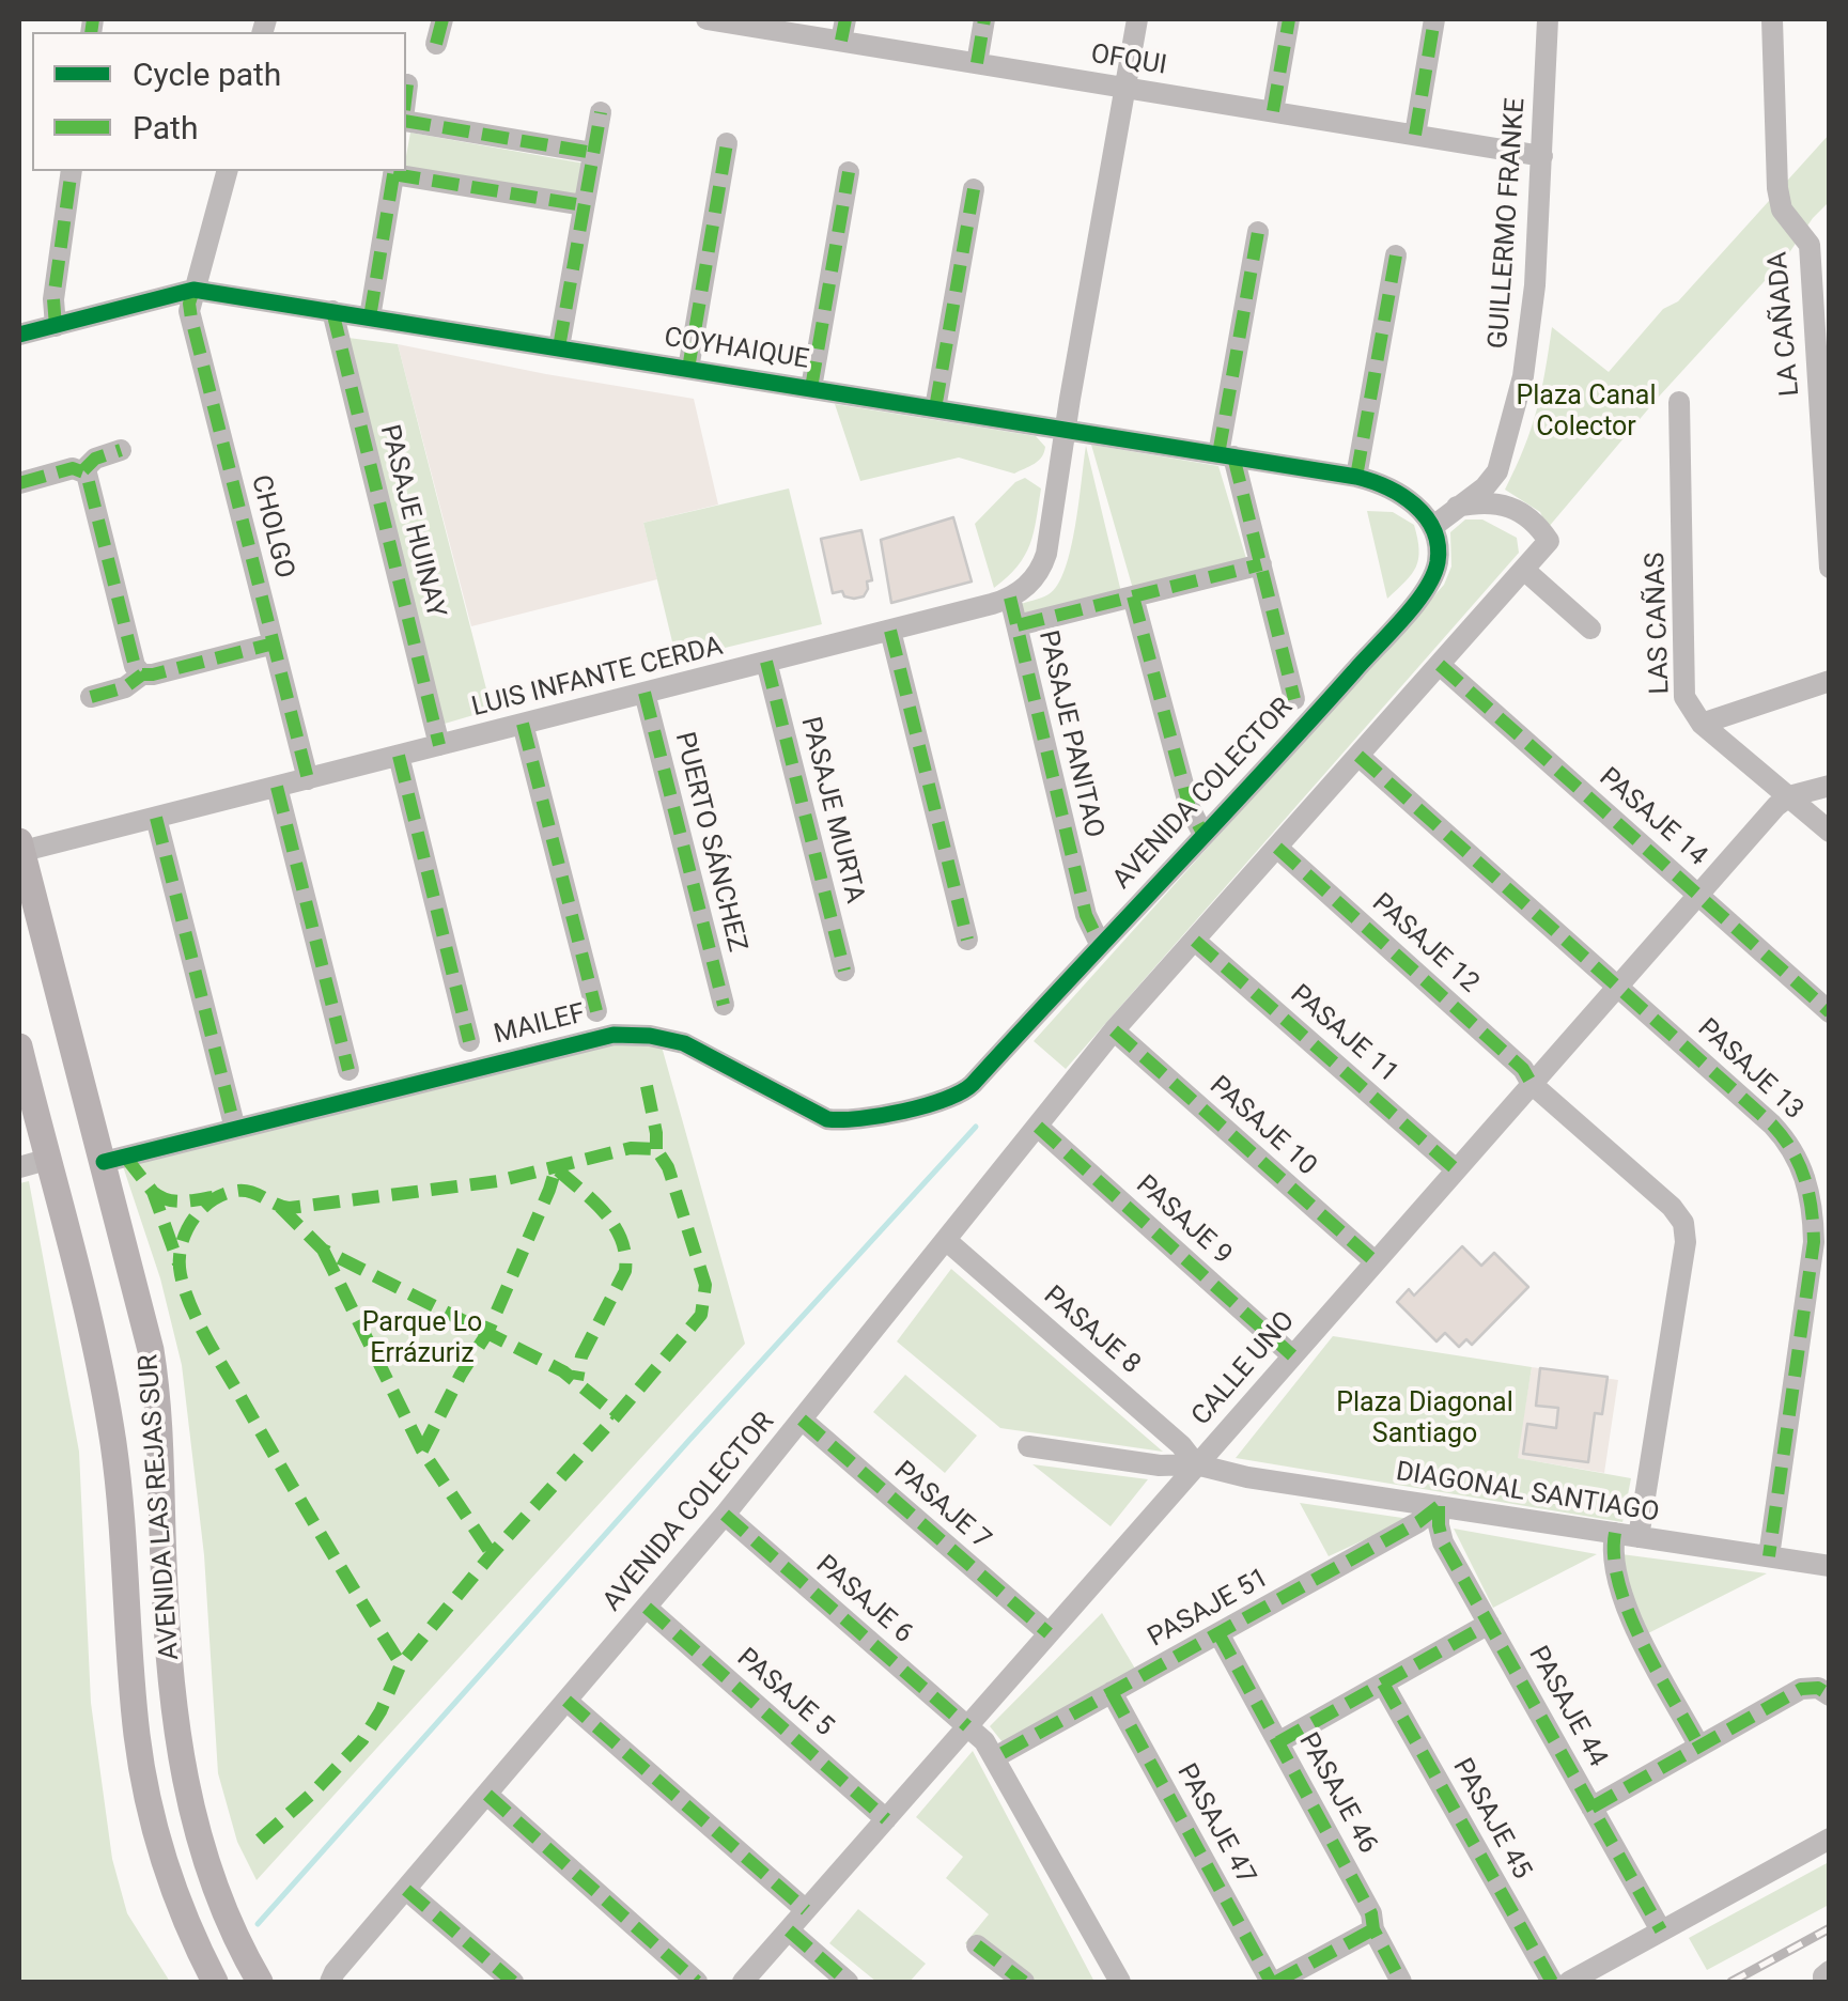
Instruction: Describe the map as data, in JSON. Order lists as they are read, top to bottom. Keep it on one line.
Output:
{"streets":{"main road":["AVENIDA LAS REJAS SUR"],"street":["OFQUI","GUILLERMO FRANKE","LA CAÑADA","COYHAIQUE","PASAJE HUINAY","CHOLGO","LAS CAÑAS","LUIS INFANTE CERDA","PASAJE PANITAO","AVENIDA COLECTOR","PASAJE MURTA","PASAJE 14","PUERTO SÁNCHEZ","PASAJE 12","MAILEF","PASAJE 11","PASAJE 13","PASAJE 10","PASAJE 9","PASAJE 8","CALLE UNO","DIAGONAL SANTIAGO","PASAJE 7","PASAJE 6","PASAJE 51","PASAJE 5","PASAJE 44","PASAJE 46","PASAJE 45","PASAJE 47"]},"crossings":[["OFQUI","GUILLERMO FRANKE"],["GUILLERMO FRANKE","COYHAIQUE"],["GUILLERMO FRANKE","AVENIDA COLECTOR"],["COYHAIQUE","PASAJE HUINAY"],["COYHAIQUE","CHOLGO"],["COYHAIQUE","AVENIDA COLECTOR"],["PASAJE HUINAY","LUIS INFANTE CERDA"],["CHOLGO","LUIS INFANTE CERDA"],["LAS CAÑAS","CALLE UNO"],["LUIS INFANTE CERDA","PASAJE PANITAO"],["LUIS INFANTE CERDA","PASAJE MURTA"],["LUIS INFANTE CERDA","PUERTO SÁNCHEZ"],["LUIS INFANTE CERDA","AVENIDA LAS REJAS SUR"],["PASAJE PANITAO","AVENIDA COLECTOR"],["AVENIDA COLECTOR","PASAJE 14"],["AVENIDA COLECTOR","PASAJE 12"],["AVENIDA COLECTOR","MAILEF"],["AVENIDA COLECTOR","PASAJE 11"],["AVENIDA COLECTOR","PASAJE 13"],["AVENIDA COLECTOR","PASAJE 10"],["AVENIDA COLECTOR","PASAJE 9"],["AVENIDA COLECTOR","PASAJE 8"],["AVENIDA COLECTOR","PASAJE 7"],["AVENIDA COLECTOR","PASAJE 6"],["AVENIDA COLECTOR","PASAJE 5"],["PASAJE 14","CALLE UNO"],["PASAJE 12","CALLE UNO"],["PASAJE 12","DIAGONAL SANTIAGO"],["MAILEF","AVENIDA LAS REJAS SUR"],["PASAJE 11","CALLE UNO"],["PASAJE 13","CALLE UNO"],["PASAJE 13","DIAGONAL SANTIAGO"],["PASAJE 10","CALLE UNO"],["PASAJE 9","CALLE UNO"],["PASAJE 8","CALLE UNO"],["PASAJE 8","DIAGONAL SANTIAGO"],["CALLE UNO","DIAGONAL SANTIAGO"],["CALLE UNO","PASAJE 7"],["CALLE UNO","PASAJE 6"],["CALLE UNO","PASAJE 5"],["DIAGONAL SANTIAGO","PASAJE 51"],["DIAGONAL SANTIAGO","PASAJE 44"],["PASAJE 51","PASAJE 44"],["PASAJE 51","PASAJE 46"],["PASAJE 51","PASAJE 47"]],"parks":["Plaza Canal Colector","Parque Lo Errázuriz","Plaza Diagonal Santiago"],"legend":["Cycle path","Path"]}
